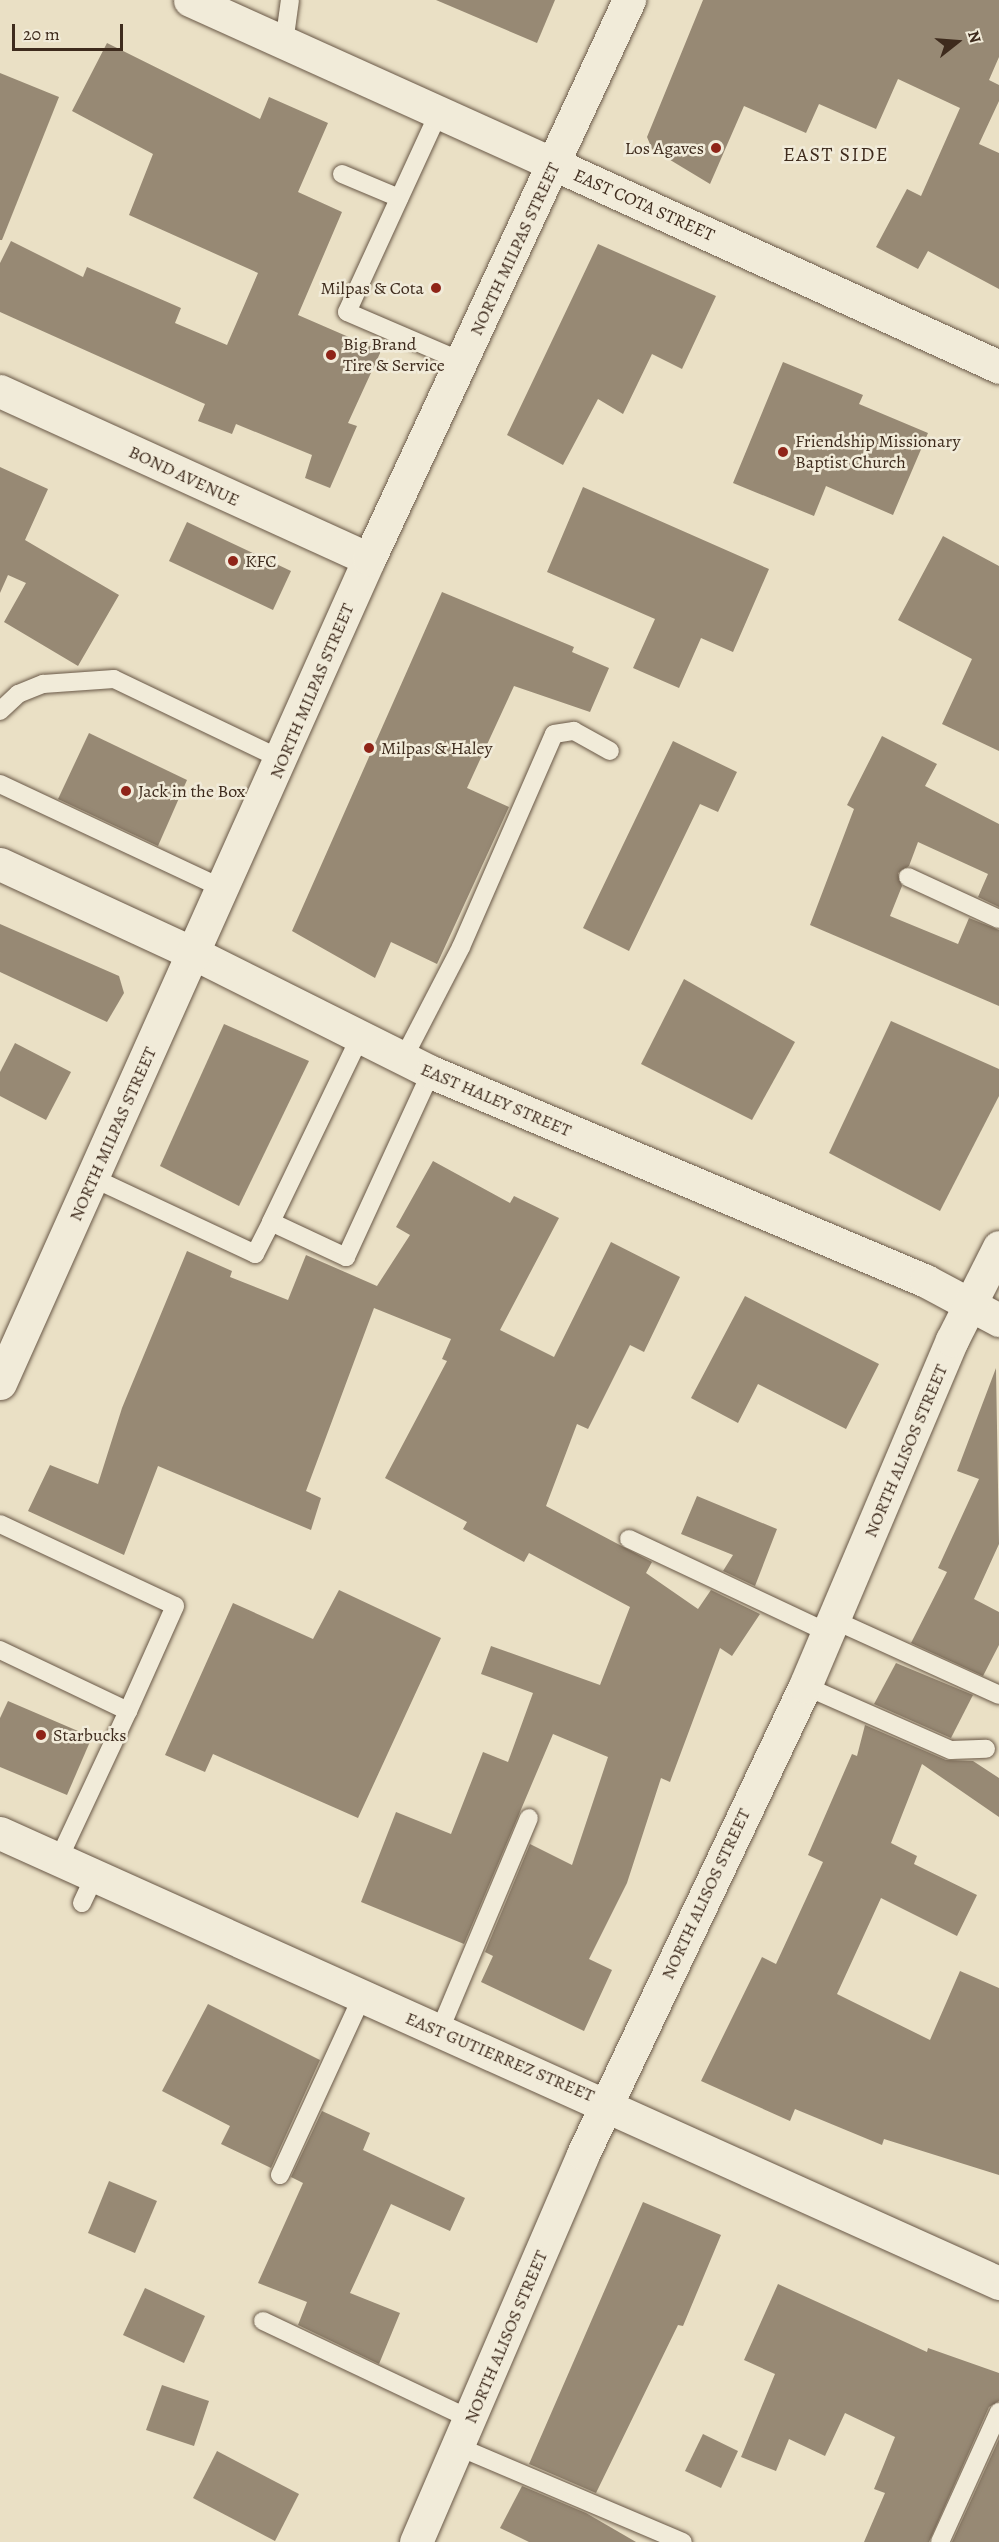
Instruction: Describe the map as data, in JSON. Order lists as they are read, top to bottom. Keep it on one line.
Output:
{"streets":{"street":["EAST COTA STREET","NORTH MILPAS STREET","BOND AVENUE","EAST HALEY STREET","NORTH ALISOS STREET","EAST GUTIERREZ STREET"]},"crossings":[["EAST COTA STREET","NORTH MILPAS STREET"],["NORTH MILPAS STREET","BOND AVENUE"],["NORTH MILPAS STREET","EAST HALEY STREET"],["EAST HALEY STREET","NORTH ALISOS STREET"],["NORTH ALISOS STREET","EAST GUTIERREZ STREET"]],"districts":["EAST SIDE"],"places":["Los Agaves","Milpas & Cota","Big Brand Tire & Service","Friendship Missionary Baptist Church","KFC","Milpas & Haley","Jack in the Box","Starbucks"],"scale_bar":"20 m","north":"right"}
